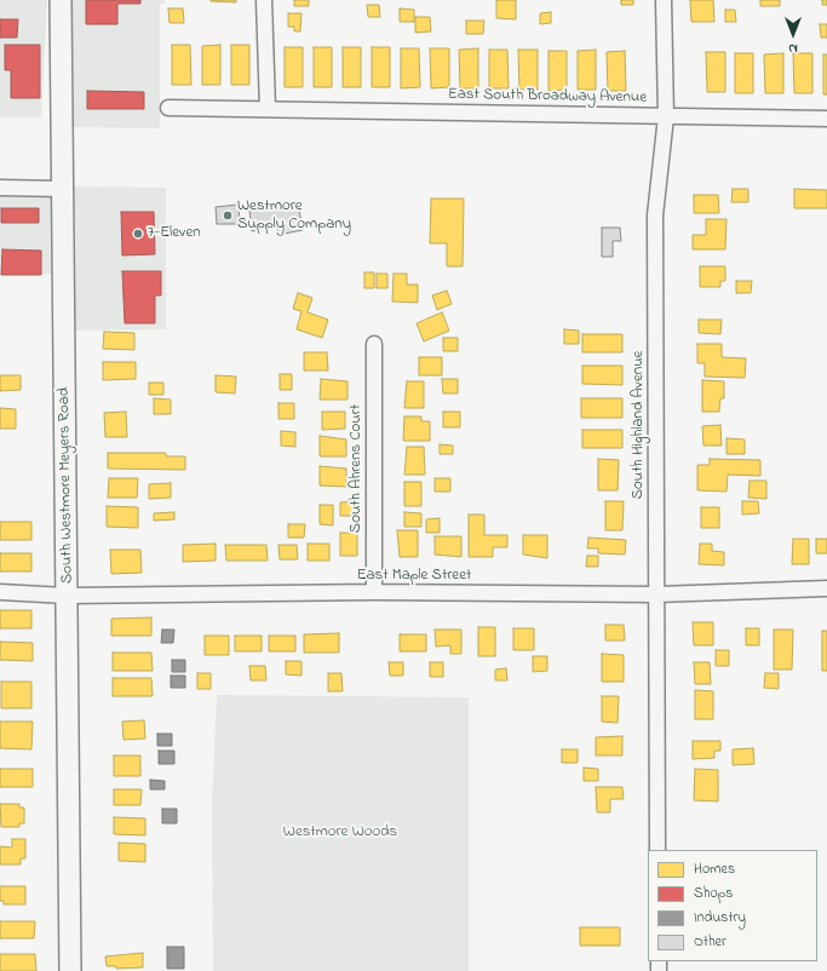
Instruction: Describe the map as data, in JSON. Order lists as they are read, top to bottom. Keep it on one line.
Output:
{"streets":{"street":["East South Broadway Avenue","South Highland Avenue","South Ahrens Court","South Westmore Meyers Road","East Maple Street"]},"crossings":[["East South Broadway Avenue","South Highland Avenue"],["South Highland Avenue","East Maple Street"],["South Ahrens Court","East Maple Street"],["South Westmore Meyers Road","East Maple Street"]],"parks":["Westmore Woods"],"places":["Westmore Supply Company","7-Eleven"],"legend":["Homes","Shops","Industry","Other"],"north":"bottom"}
